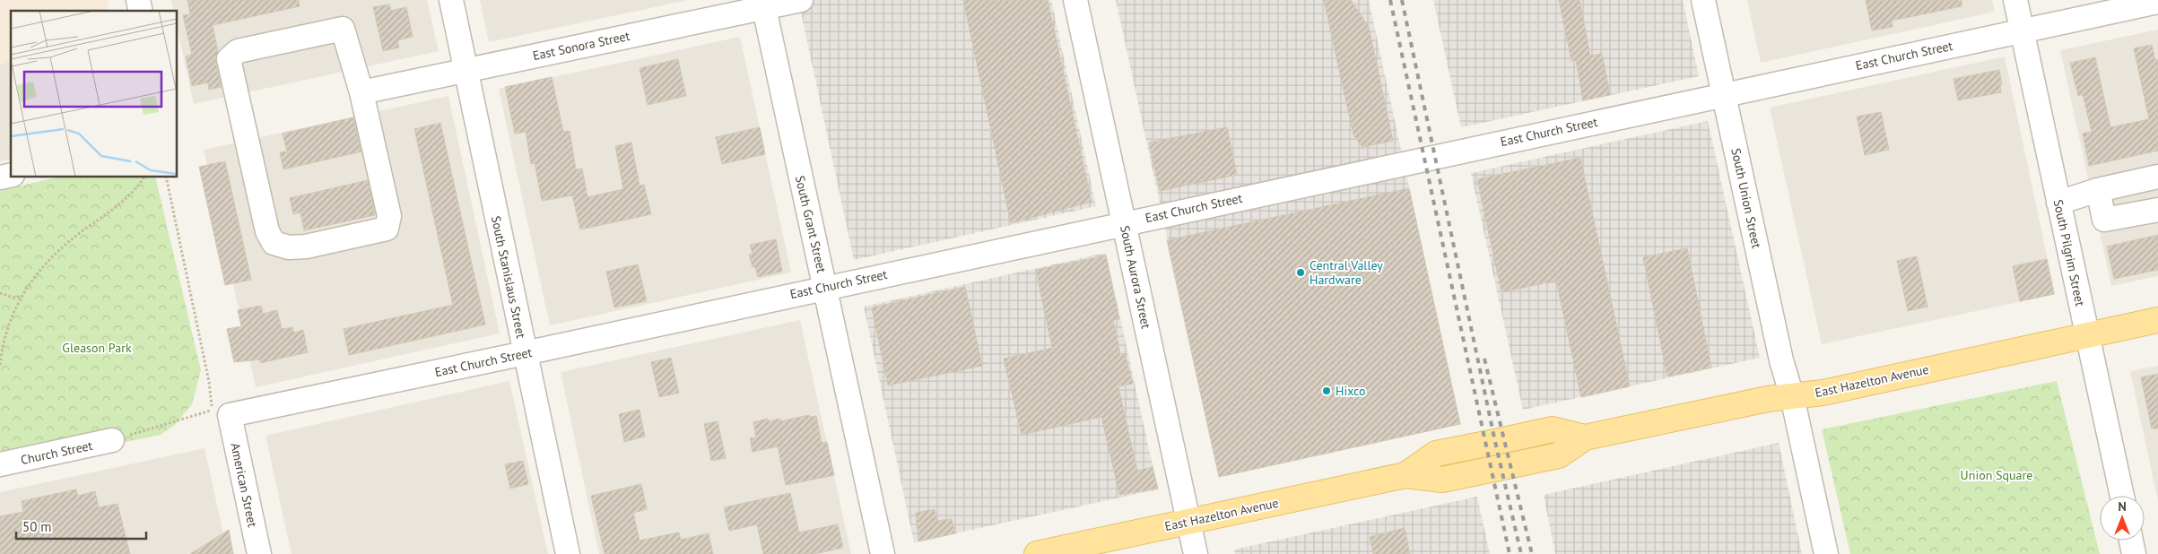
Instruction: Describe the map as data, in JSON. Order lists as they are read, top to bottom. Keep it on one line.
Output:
{"streets":{"main road":["East Hazelton Avenue"],"street":["East Sonora Street","East Church Street","South Union Street","South Grant Street","South Pilgrim Street","South Stanislaus Street","South Aurora Street","Church Street","American Street"]},"crossings":[["East Sonora Street","South Grant Street"],["East Sonora Street","South Stanislaus Street"],["East Church Street","South Union Street"],["East Church Street","South Grant Street"],["East Church Street","South Pilgrim Street"],["East Church Street","South Stanislaus Street"],["East Church Street","South Aurora Street"],["East Church Street","American Street"],["South Union Street","East Hazelton Avenue"],["South Pilgrim Street","East Hazelton Avenue"],["South Aurora Street","East Hazelton Avenue"]],"parks":["Gleason Park","Union Square"],"places":["Central Valley Hardware","Hixco"],"scale_bar":"50 m","north":"top"}
